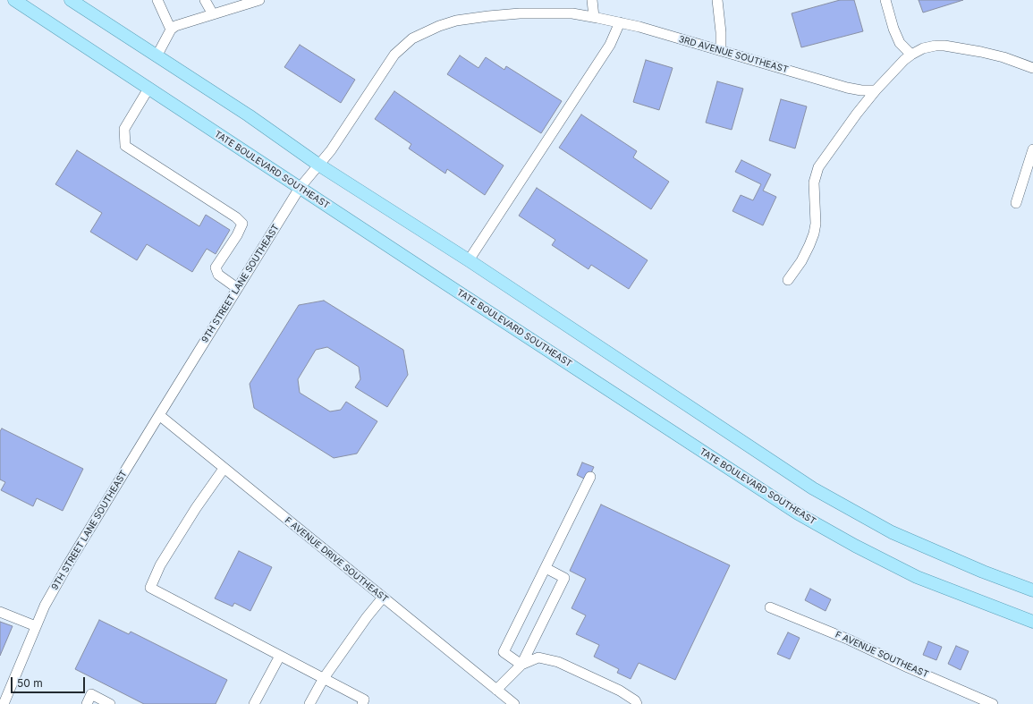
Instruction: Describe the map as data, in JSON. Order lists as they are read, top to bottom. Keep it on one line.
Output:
{"streets":{"main road":["TATE BOULEVARD SOUTHEAST"],"street":["3RD AVENUE SOUTHEAST","9TH STREET LANE SOUTHEAST","F AVENUE DRIVE SOUTHEAST","F AVENUE SOUTHEAST"]},"crossings":[["3RD AVENUE SOUTHEAST","9TH STREET LANE SOUTHEAST"],["TATE BOULEVARD SOUTHEAST","9TH STREET LANE SOUTHEAST"],["9TH STREET LANE SOUTHEAST","F AVENUE DRIVE SOUTHEAST"]],"scale_bar":"50 m"}
